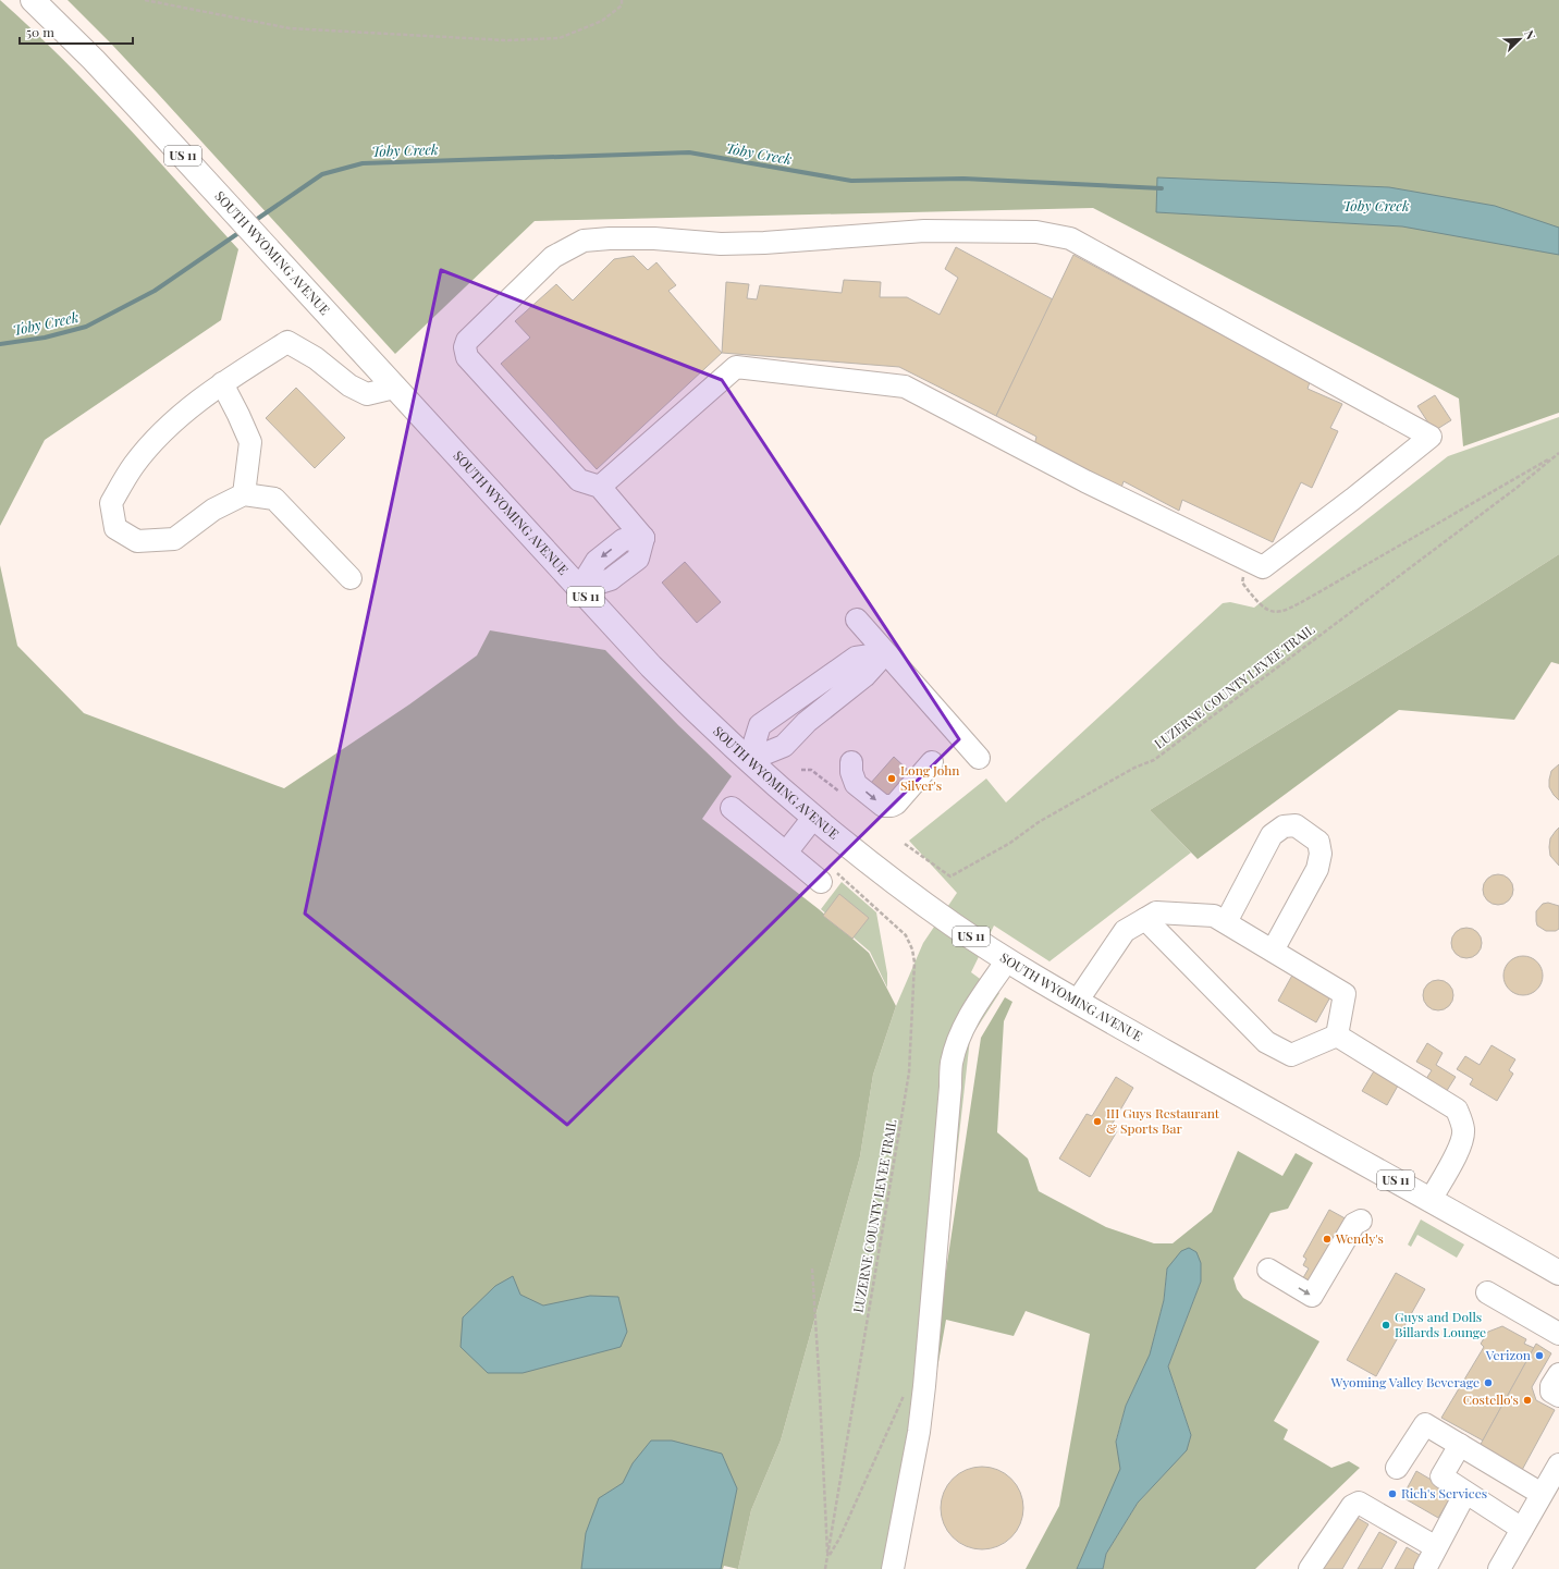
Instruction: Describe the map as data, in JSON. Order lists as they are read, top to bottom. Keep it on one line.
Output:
{"streets":{"main road":["US 11","SOUTH WYOMING AVENUE"],"path":["LUZERNE COUNTY LEVEE TRAIL"]},"water":["Toby Creek"],"places":["Long John Silver's","III Guys Restaurant & Sports Bar","Wendy's","Guys and Dolls Billards Lounge","Verizon","Wyoming Valley Beverage","Costello's","Rich's Services"],"scale_bar":"50 m","north":"top right"}
